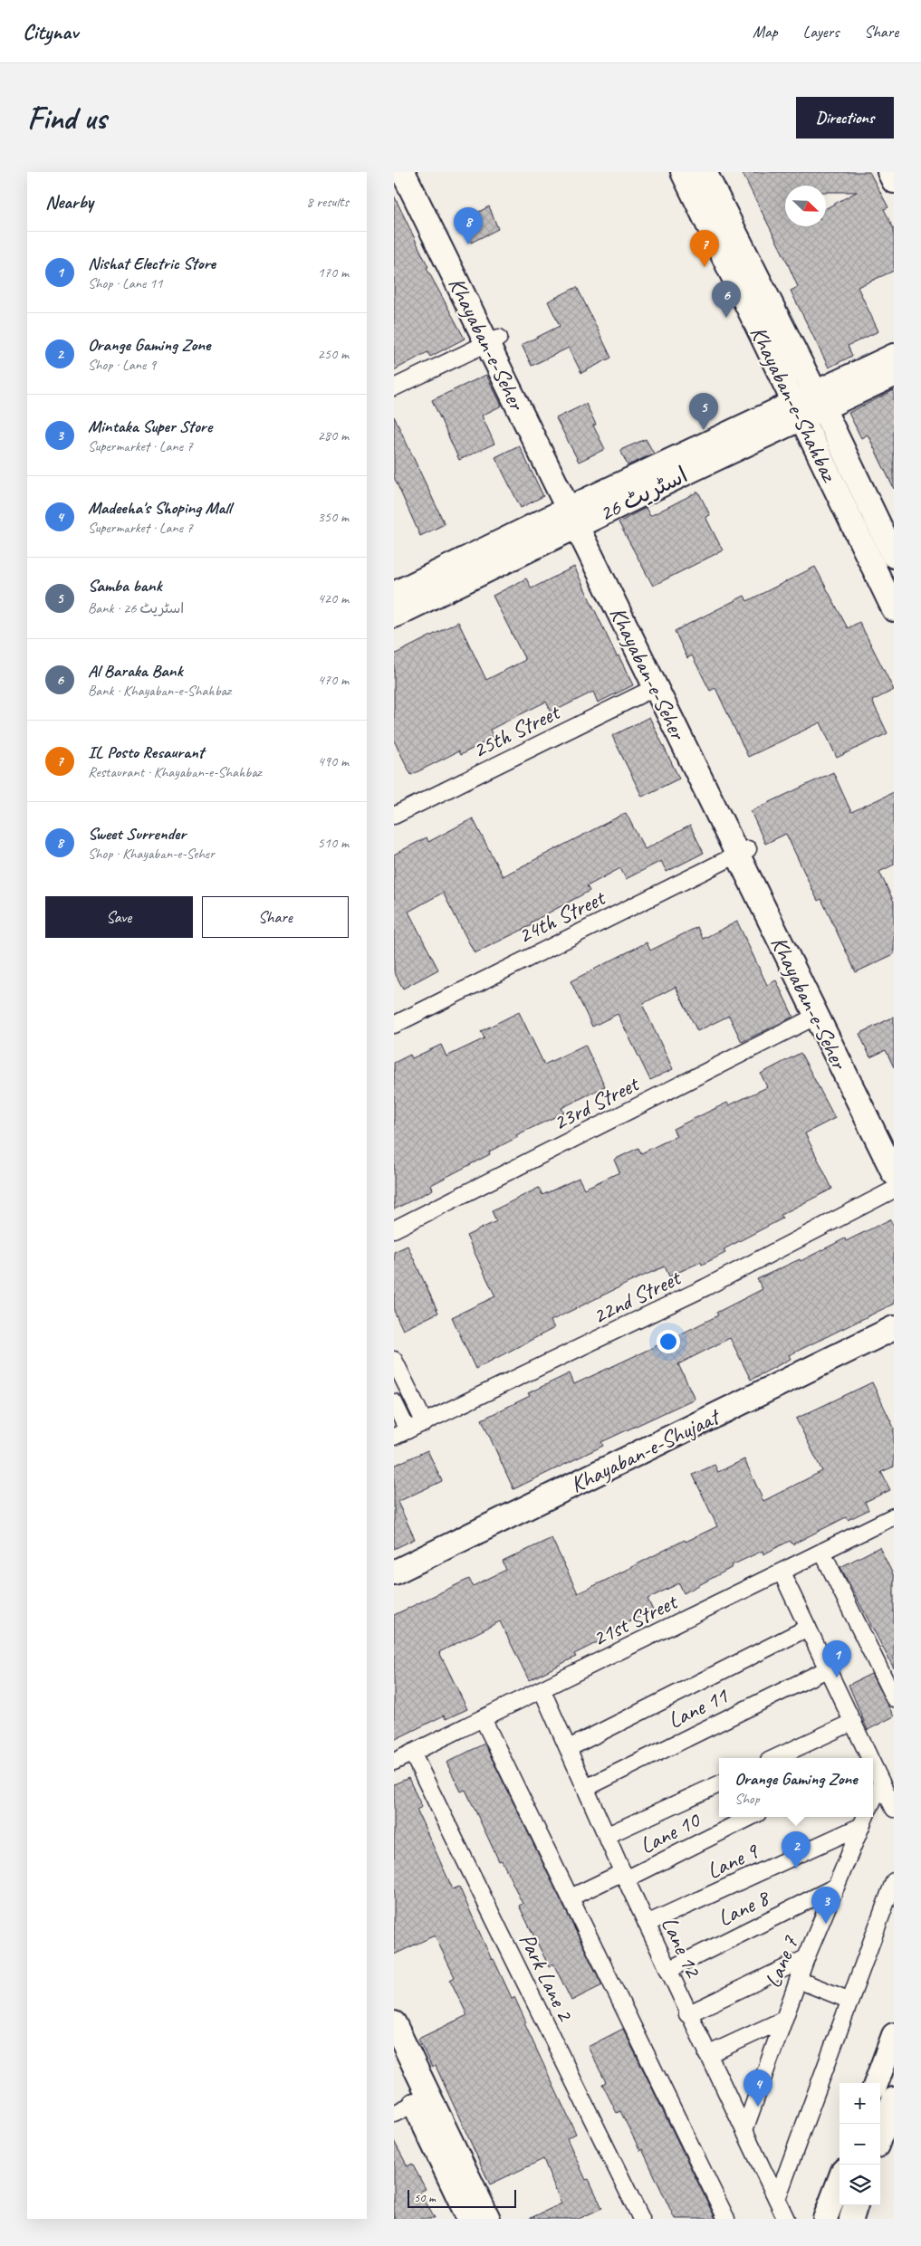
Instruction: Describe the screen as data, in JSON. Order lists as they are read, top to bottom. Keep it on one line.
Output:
{"streets":{"main road":["Khayaban-e-Seher","Khayaban-e-Shahbaz","اسٹریٹ 26","Khayaban-e-Shujaat"],"street":["25th Street","24th Street","23rd Street","22nd Street","21st Street","Lane 11","Lane 10","Lane 9","Lane 8","Lane 12","Lane 7","Park Lane 2"]},"crossings":[["Khayaban-e-Seher","اسٹریٹ 26"],["Khayaban-e-Seher","25th Street"],["Khayaban-e-Seher","24th Street"],["Khayaban-e-Seher","23rd Street"],["Khayaban-e-Shahbaz","اسٹریٹ 26"],["21st Street","Lane 12"],["21st Street","Park Lane 2"],["Lane 11","Lane 12"],["Lane 10","Lane 12"],["Lane 9","Lane 12"],["Lane 9","Lane 7"],["Lane 8","Lane 12"],["Lane 8","Lane 7"],["Lane 12","Lane 7"]],"scale_bar":"50 m","north":"bottom right","page":{"header":"Citynav","nav":["Map","Layers","Share"],"buttons":["Directions",["Save","Share"]],"title":"Find us","heading":["Nearby","8 results"],"pins":["8","7","6","5","1","2","3","4"],"list":[{"mark":"1","name":"Nishat Electric Store","note":"Shop · Lane 11","value":"170 m"},{"mark":"2","name":"Orange Gaming Zone","note":"Shop · Lane 9","value":"250 m"},{"mark":"3","name":"Mintaka Super Store","note":"Supermarket · Lane 7","value":"280 m"},{"mark":"4","name":"Madeeha's Shoping Mall","note":"Supermarket · Lane 7","value":"350 m"},{"mark":"5","name":"Samba bank","note":"Bank · اسٹریٹ 26","value":"420 m"},{"mark":"6","name":"Al Baraka Bank","note":"Bank · Khayaban-e-Shahbaz","value":"470 m"},{"mark":"7","name":"IL Posto Resaurant","note":"Restaurant · Khayaban-e-Shahbaz","value":"490 m"},{"mark":"8","name":"Sweet Surrender","note":"Shop · Khayaban-e-Seher","value":"510 m"}],"popup":["Orange Gaming Zone","Shop"],"map_buttons":["+","−"],"scale":"50 m"}}
